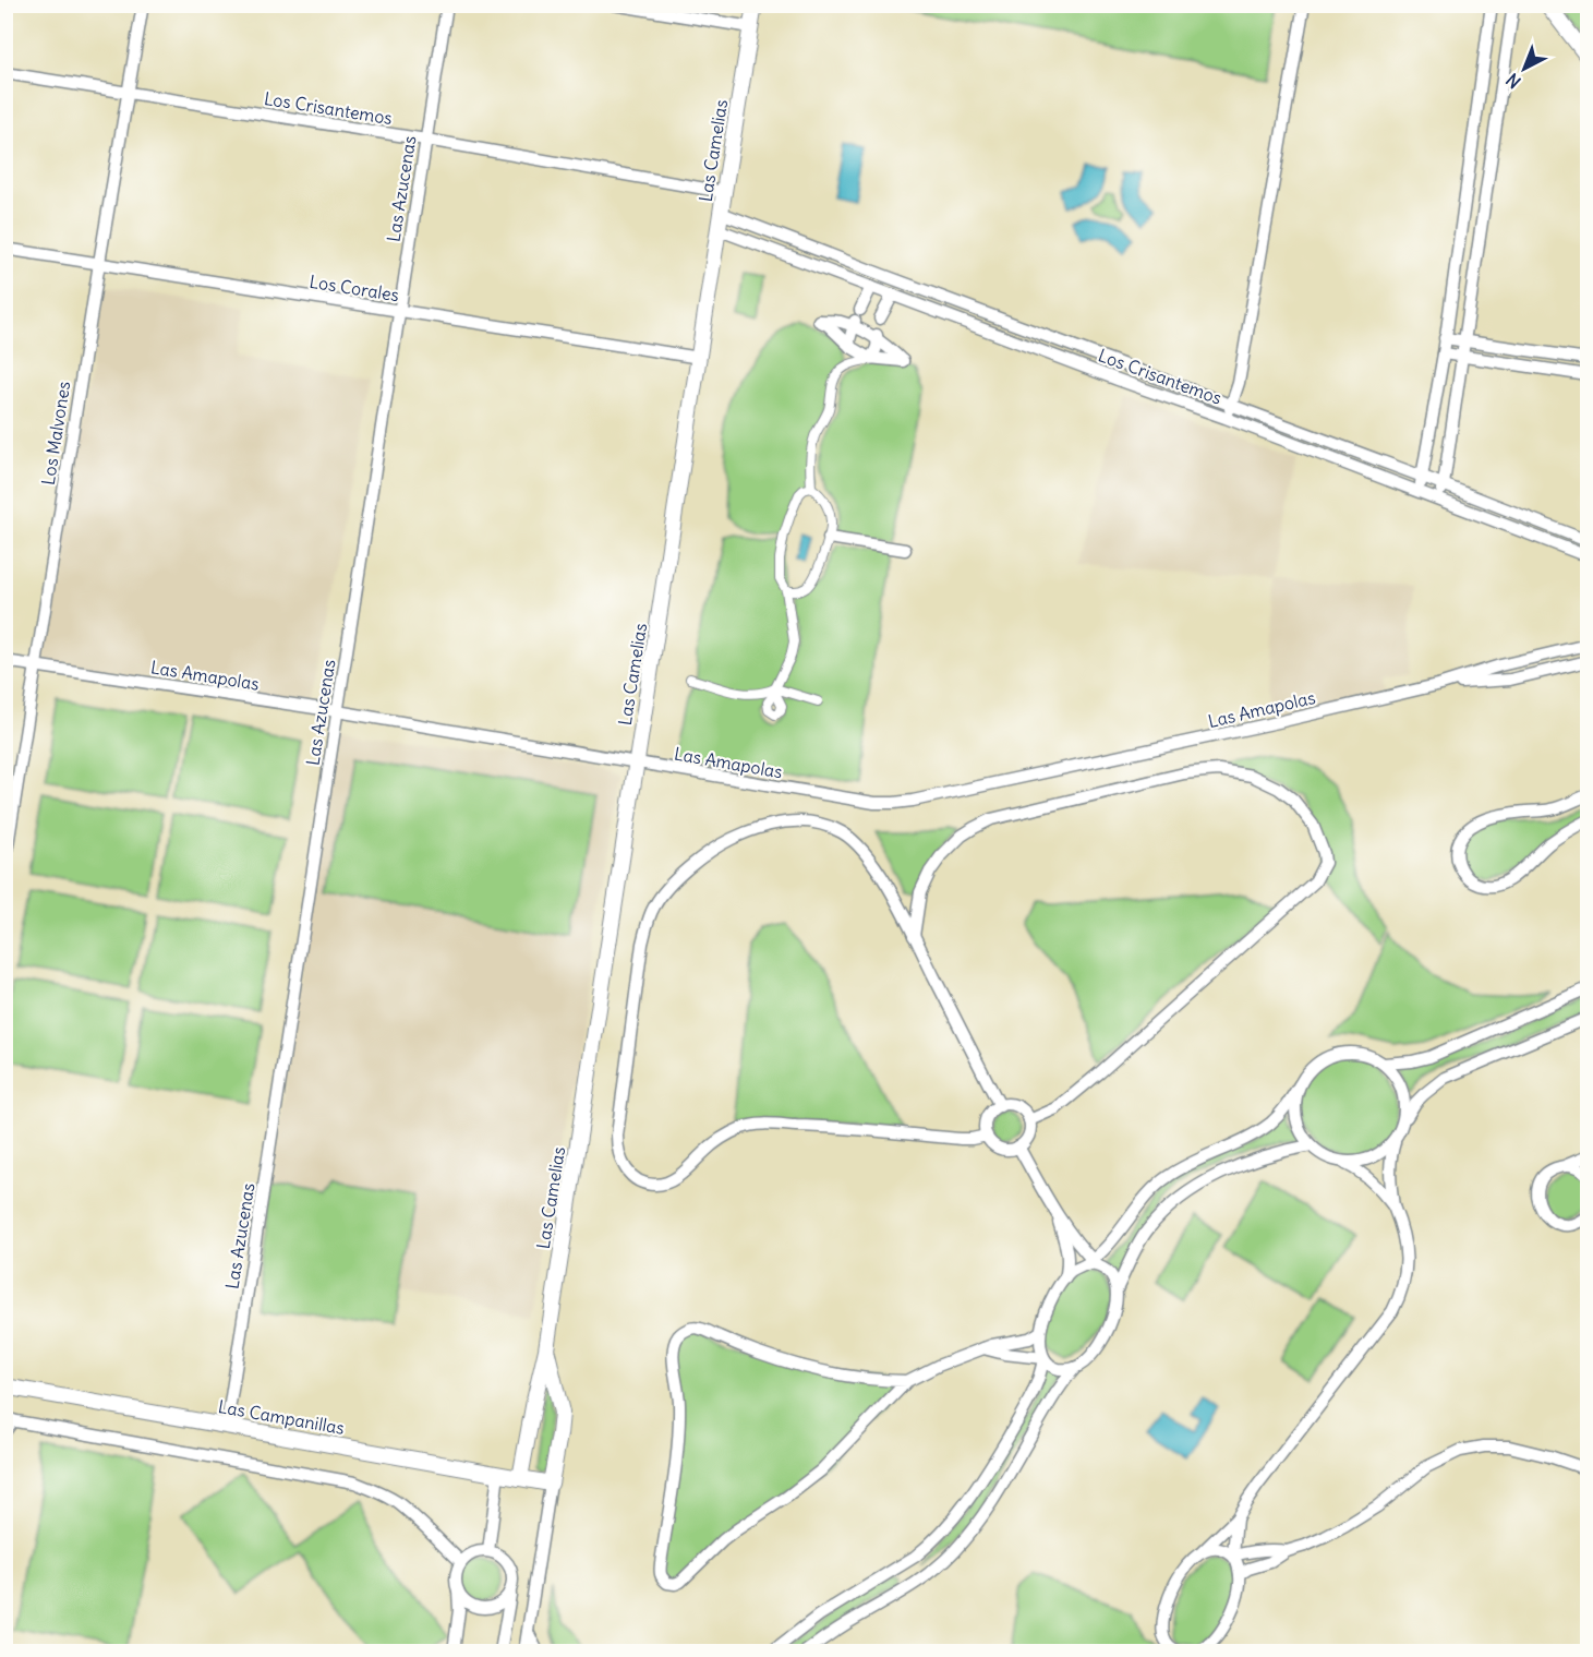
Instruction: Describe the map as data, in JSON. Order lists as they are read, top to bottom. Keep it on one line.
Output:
{"streets":{"street":["Los Crisantemos","Las Camelias","Las Azucenas","Los Corales","Los Malvones","Las Amapolas","Las Campanillas"]},"crossings":[["Los Crisantemos","Las Camelias"],["Los Crisantemos","Las Azucenas"],["Los Crisantemos","Los Malvones"],["Las Camelias","Los Corales"],["Las Camelias","Las Amapolas"],["Las Camelias","Las Campanillas"],["Las Azucenas","Los Corales"],["Las Azucenas","Las Amapolas"],["Las Azucenas","Las Campanillas"],["Los Corales","Los Malvones"],["Los Malvones","Las Amapolas"]],"north":"bottom left"}
